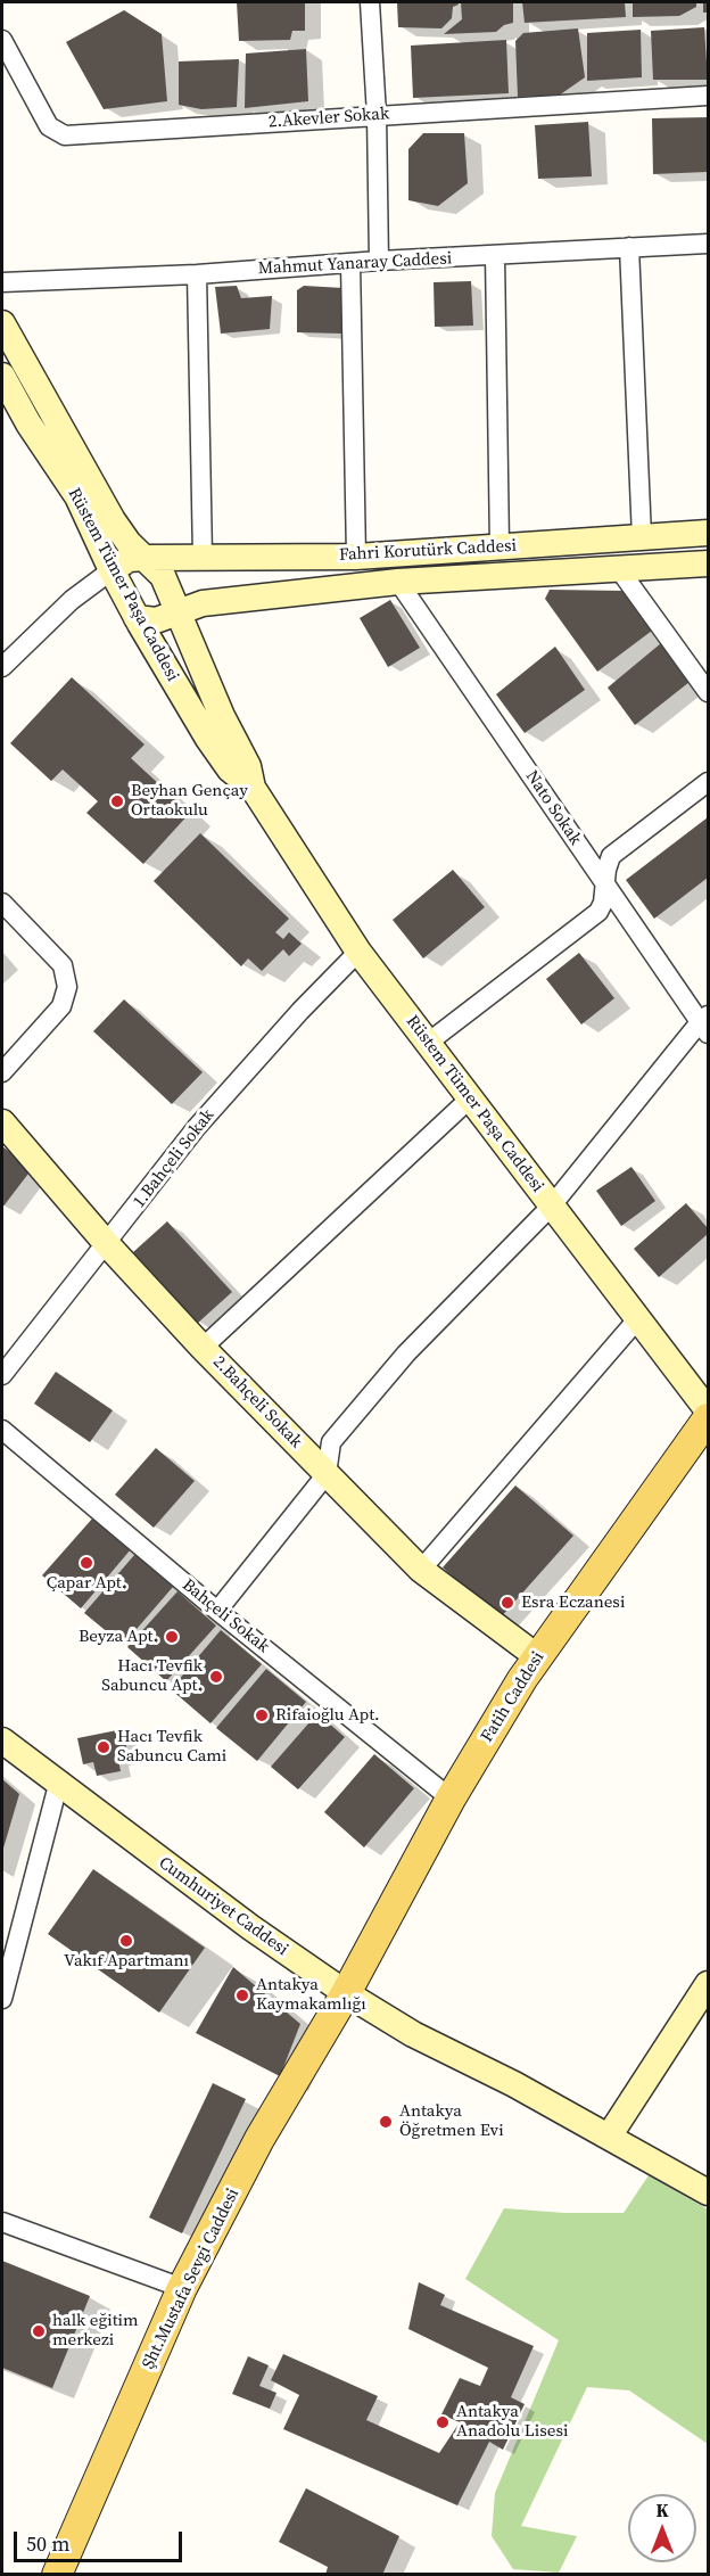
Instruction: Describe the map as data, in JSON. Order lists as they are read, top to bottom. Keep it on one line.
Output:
{"streets":{"main road":["Fatih Caddesi","Şht.Mustafa Sevgi Caddesi"],"street":["2.Akevler Sokak","Mahmut Yanaray Caddesi","Fahri Korutürk Caddesi","Rüstem Tümer Paşa Caddesi","Nato Sokak","1.Bahçeli Sokak","2.Bahçeli Sokak","Bahçeli Sokak","Cumhuriyet Caddesi"]},"crossings":[["Fahri Korutürk Caddesi","Rüstem Tümer Paşa Caddesi"],["Fahri Korutürk Caddesi","Nato Sokak"],["Rüstem Tümer Paşa Caddesi","1.Bahçeli Sokak"],["1.Bahçeli Sokak","2.Bahçeli Sokak"],["2.Bahçeli Sokak","Fatih Caddesi"],["Bahçeli Sokak","Fatih Caddesi"],["Fatih Caddesi","Cumhuriyet Caddesi"],["Fatih Caddesi","Şht.Mustafa Sevgi Caddesi"],["Cumhuriyet Caddesi","Şht.Mustafa Sevgi Caddesi"]],"places":["Beyhan Gençay Ortaokulu","Çapar Apt.","Esra Eczanesi","Beyza Apt.","Hacı Tevfik Sabuncu Apt.","Rifaioğlu Apt.","Hacı Tevfik Sabuncu Cami","Vakıf Apartmanı","Antakya Kaymakamlığı","Antakya Öğretmen Evi","halk eğitim merkezi","Antakya Anadolu Lisesi"],"scale_bar":"50 m","north":"top"}
